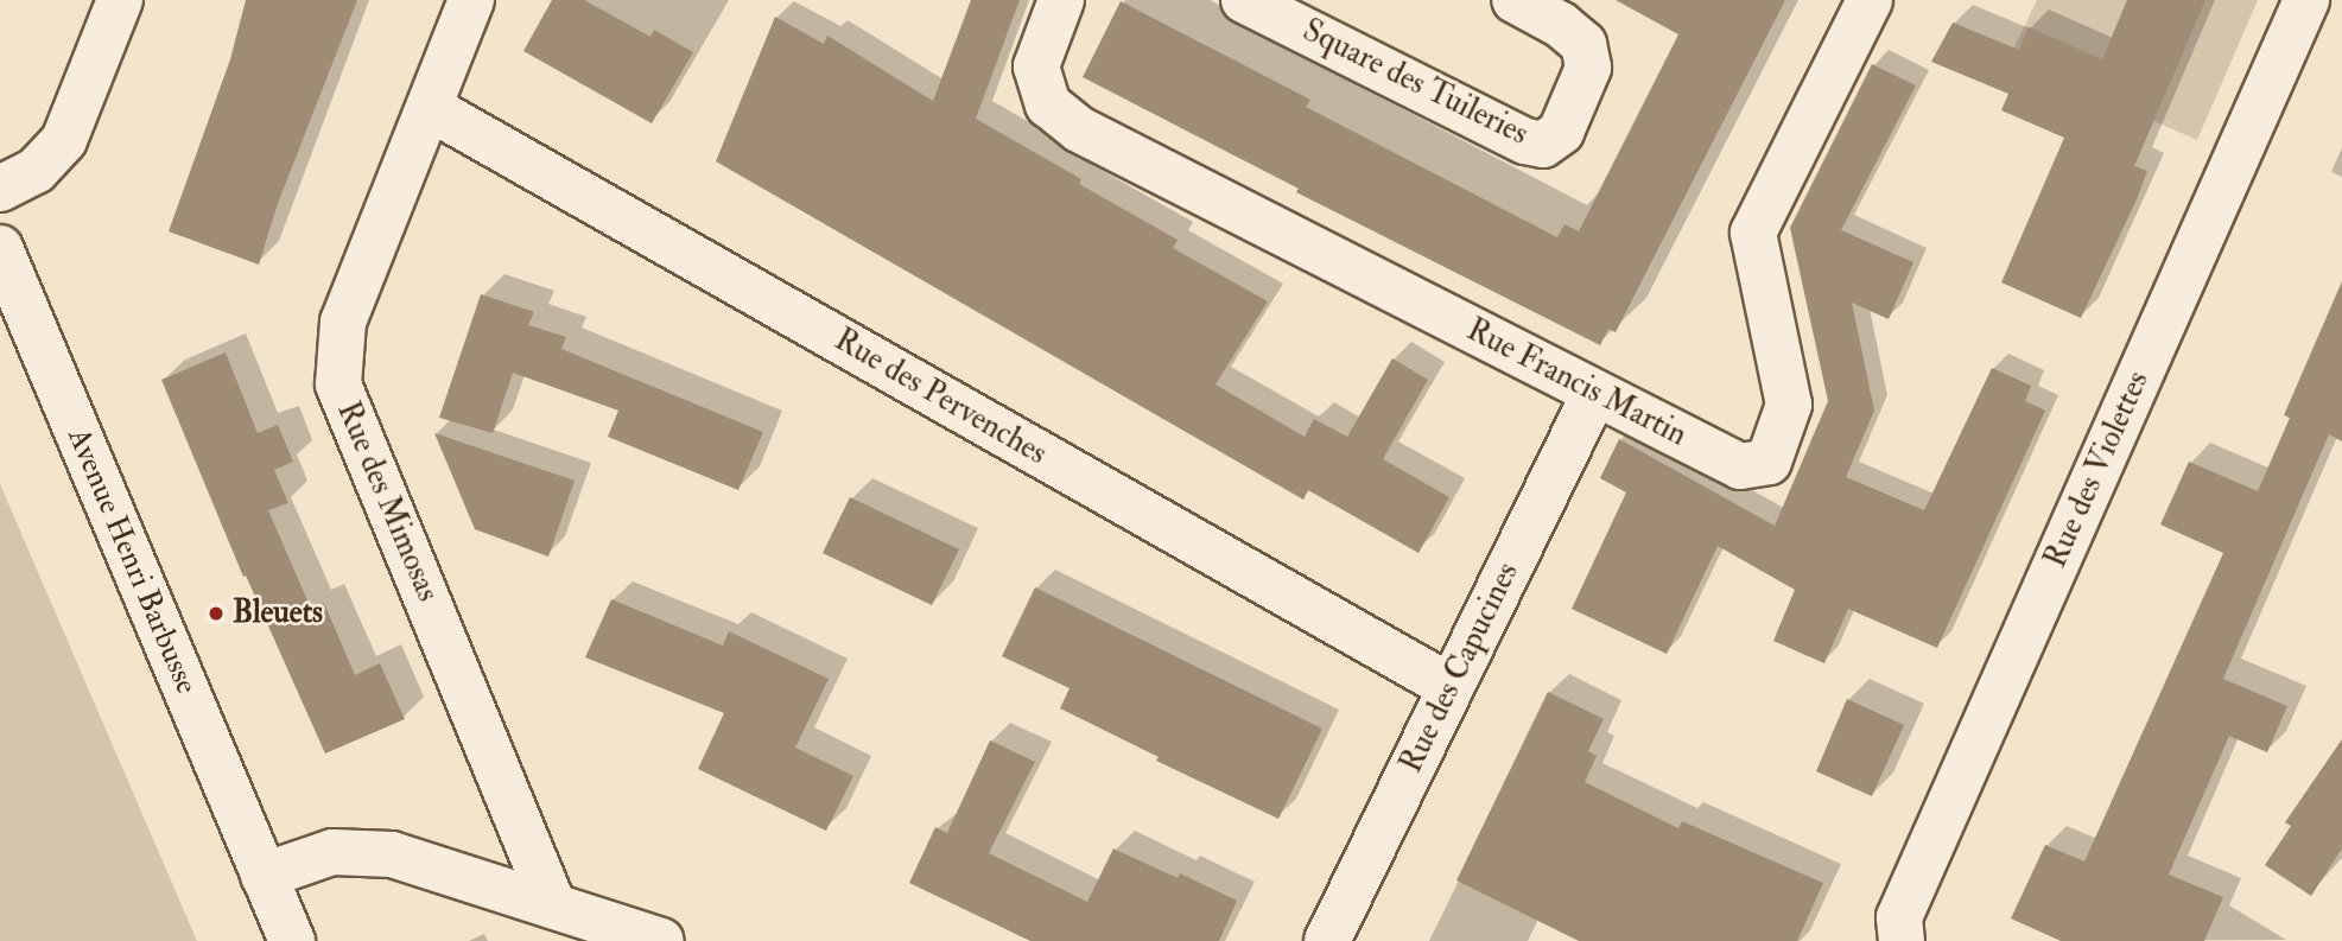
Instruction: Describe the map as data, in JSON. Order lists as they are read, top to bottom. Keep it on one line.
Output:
{"streets":{"street":["Square des Tuileries","Rue Francis Martin","Rue des Pervenches","Rue des Violettes","Rue des Mimosas","Avenue Henri Barbusse","Rue des Capucines"]},"crossings":[["Rue Francis Martin","Rue des Capucines"],["Rue des Pervenches","Rue des Mimosas"],["Rue des Pervenches","Rue des Capucines"]],"places":["Bleuets"]}
